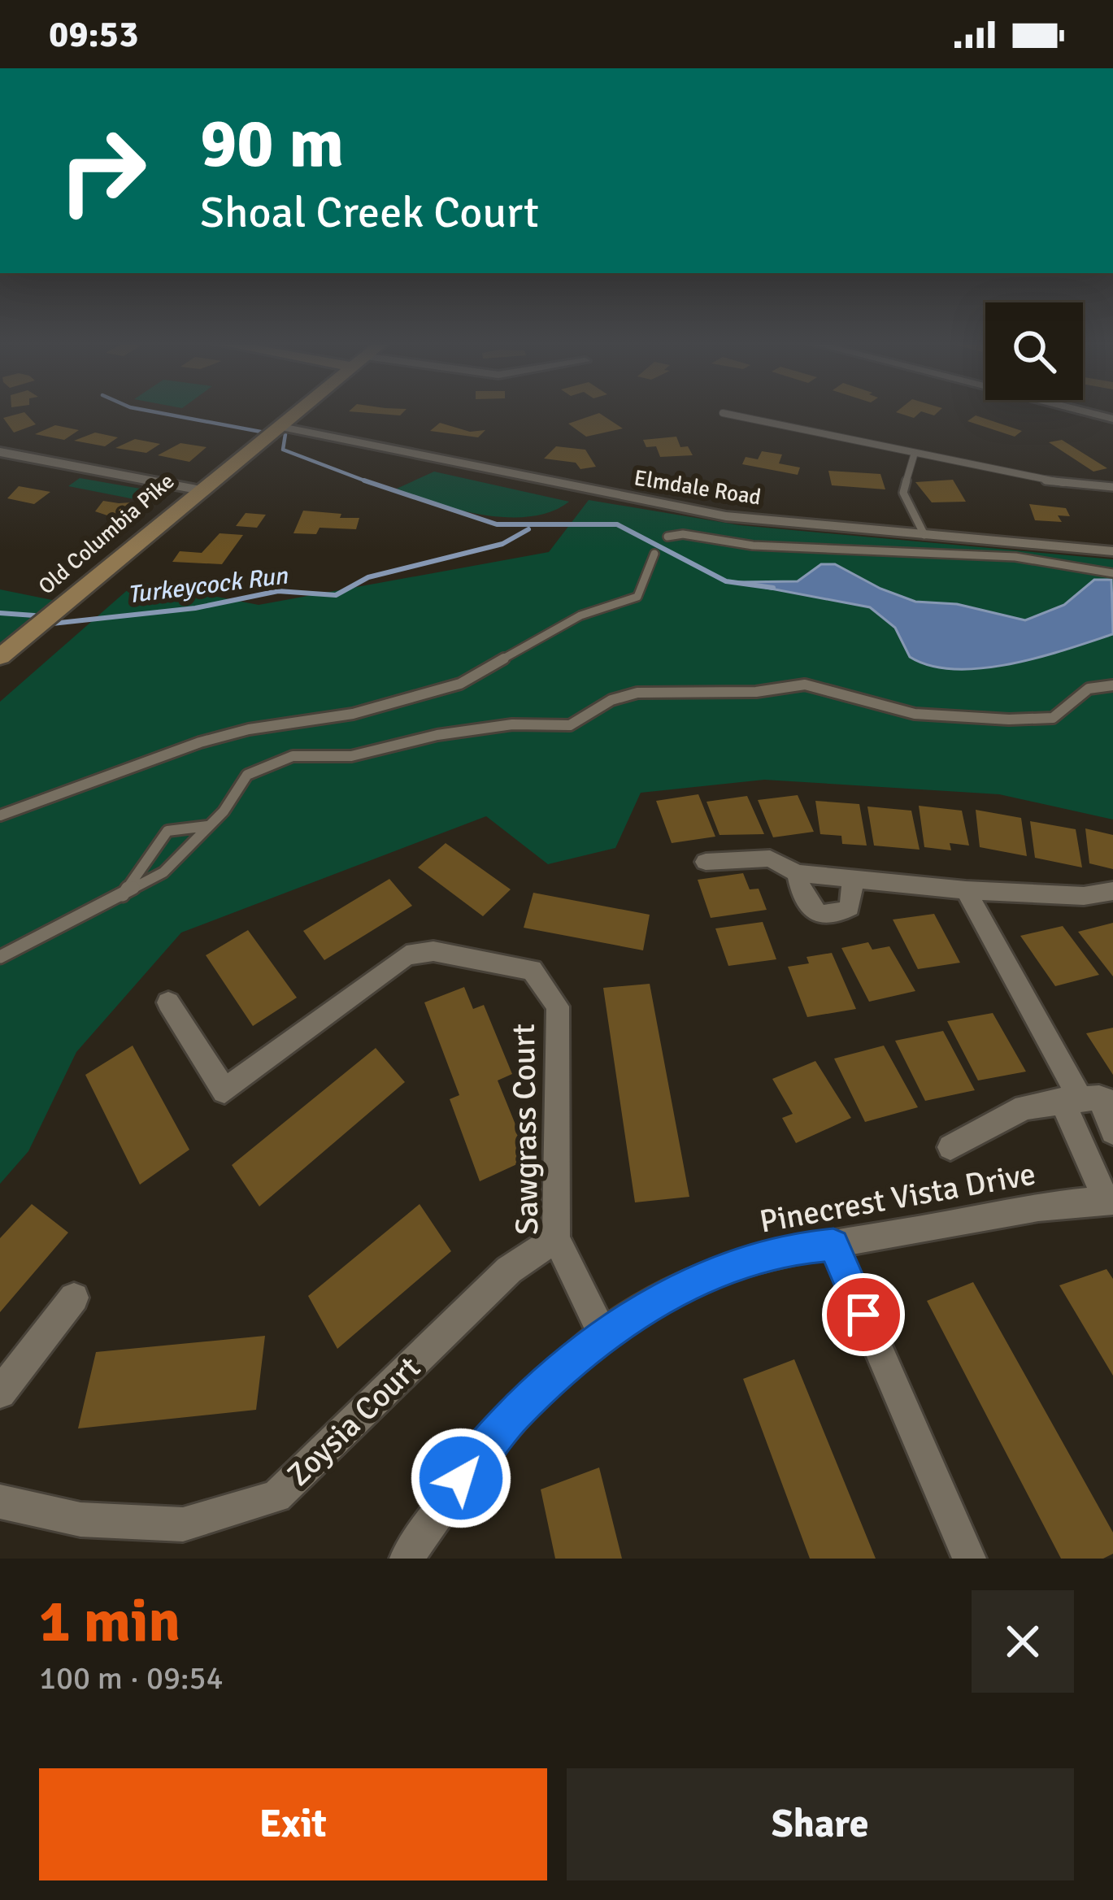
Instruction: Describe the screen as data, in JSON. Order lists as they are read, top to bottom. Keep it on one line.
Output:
{"streets":{"street":["Elmdale Road","Old Columbia Pike","Sawgrass Court","Pinecrest Vista Drive","Zoysia Court"]},"crossings":[["Elmdale Road","Old Columbia Pike"],["Sawgrass Court","Pinecrest Vista Drive"],["Sawgrass Court","Zoysia Court"]],"water":["Turkeycock Run"],"page":{"status":"09:53","turn":["90 m","Shoal Creek Court"],"heading":["1 min","100 m · 09:54"],"buttons":["Exit","Share"]}}
